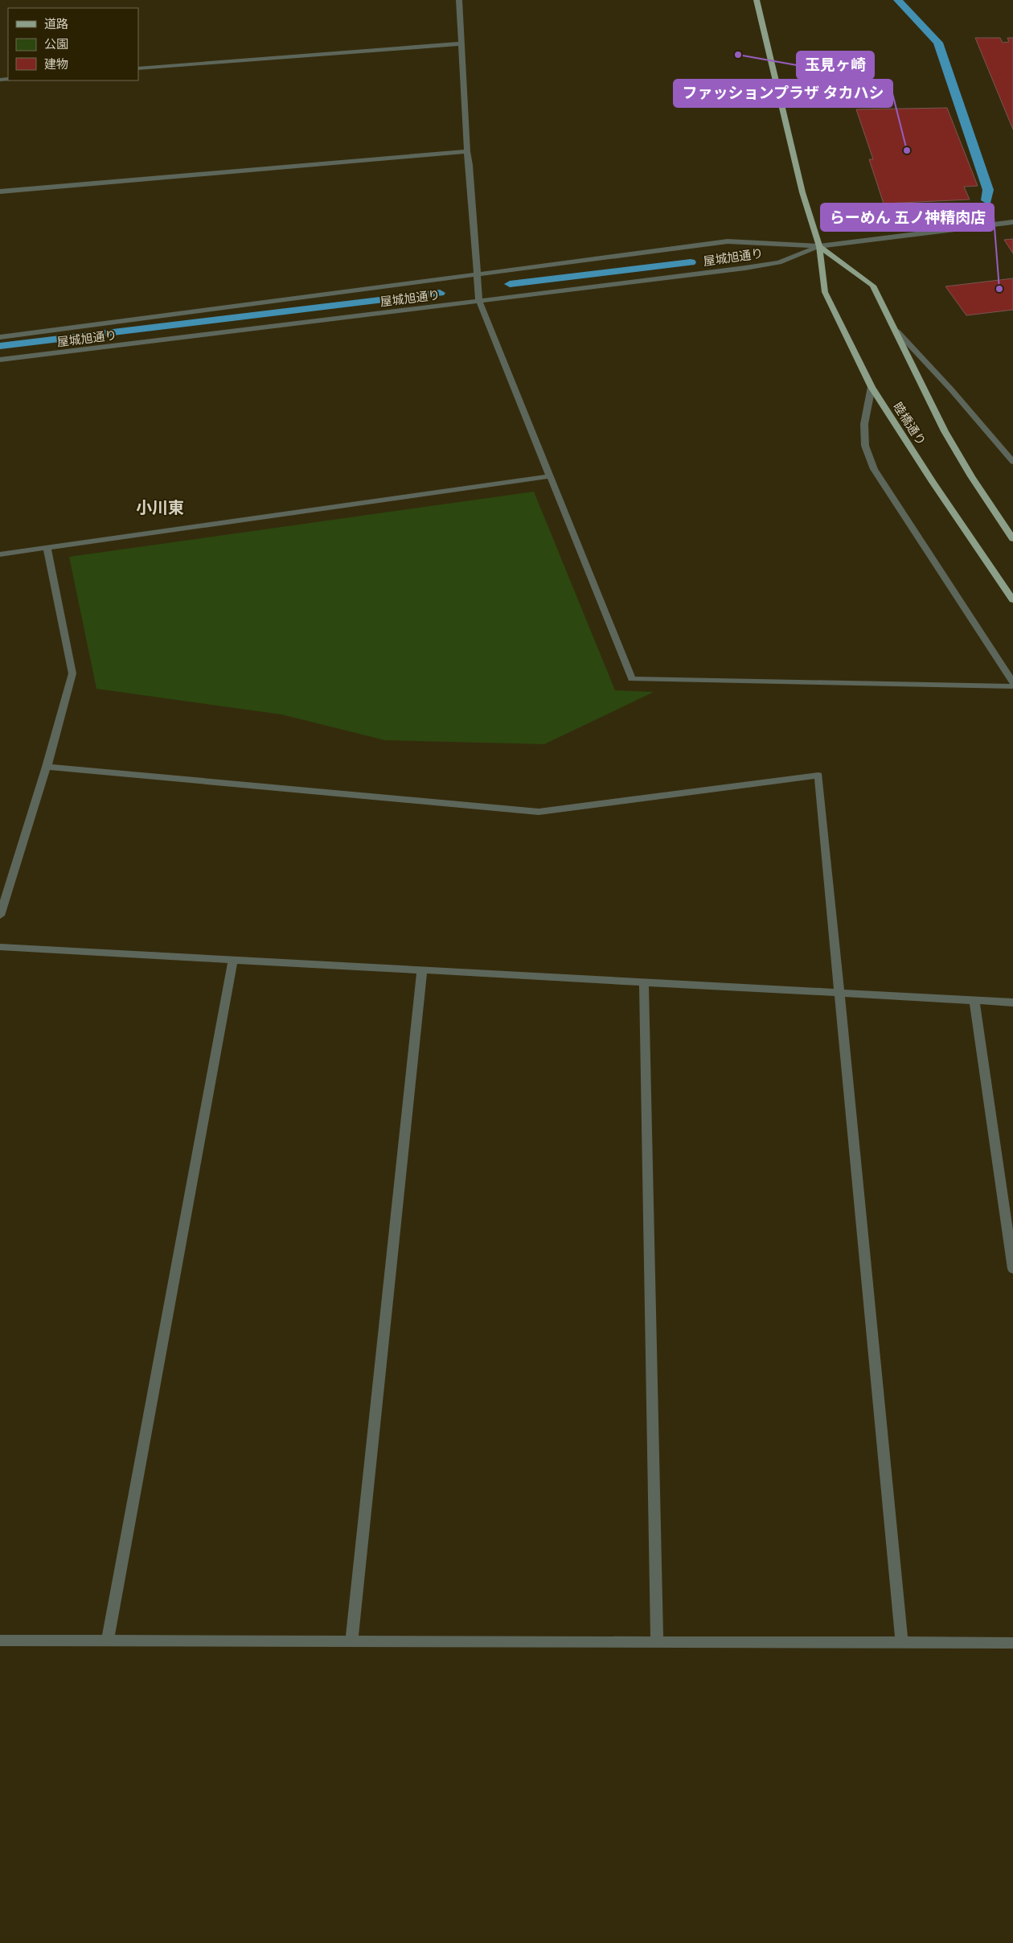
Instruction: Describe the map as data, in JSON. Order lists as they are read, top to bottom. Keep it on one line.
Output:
{"streets":{"main road":["睦橋通り"],"street":["屋城旭通り"]},"crossings":[["屋城旭通り","睦橋通り"]],"districts":["小川東"],"places":["玉見ヶ崎","ファッションプラザ タカハシ","らーめん 五ノ神精肉店"],"legend":["道路","公園","建物"]}
